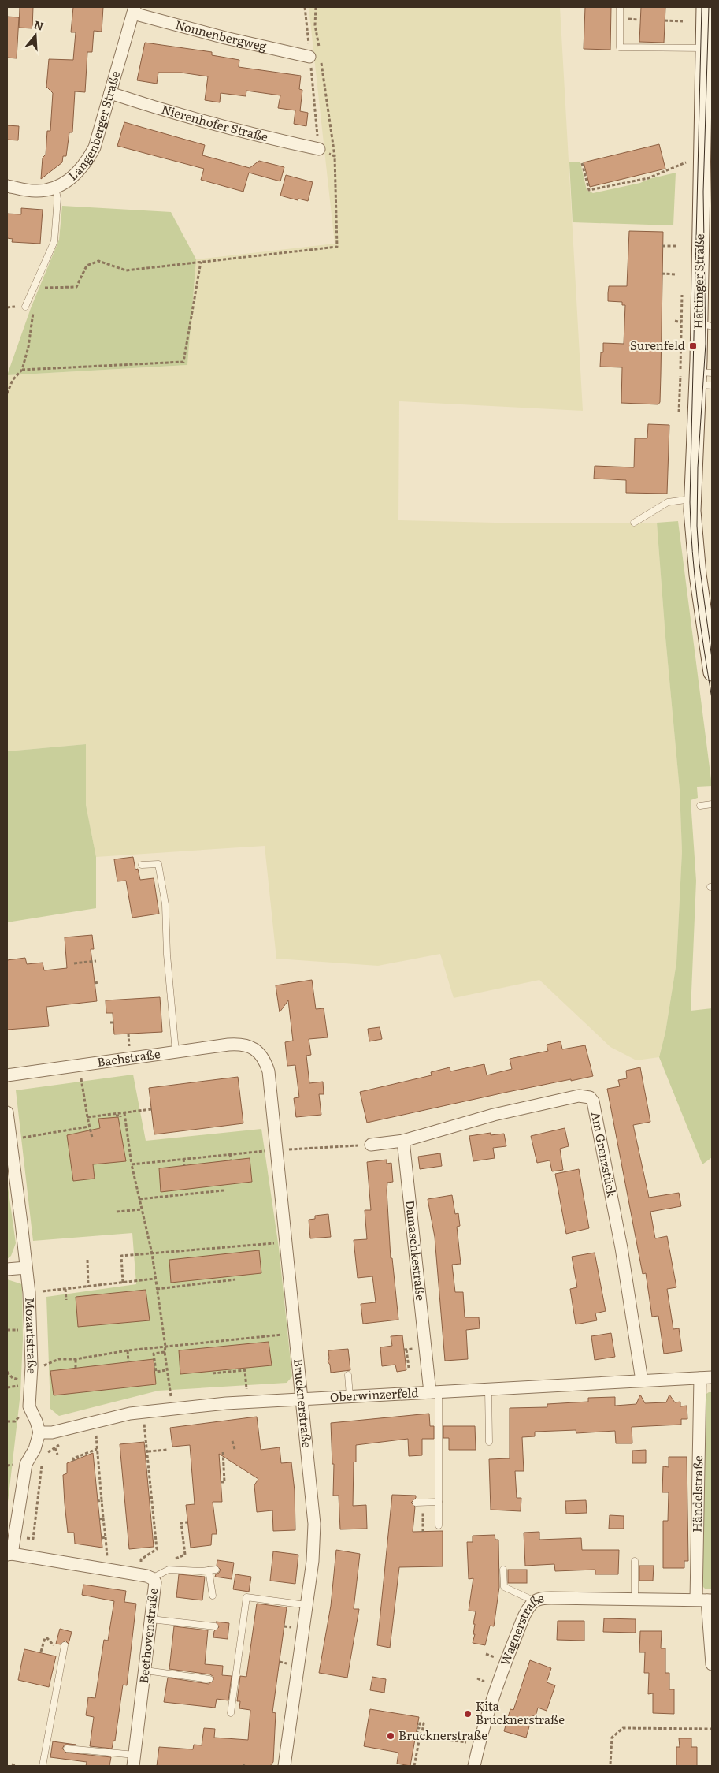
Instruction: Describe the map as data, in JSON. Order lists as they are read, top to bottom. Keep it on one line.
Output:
{"streets":{"street":["Nonnenbergweg","Nierenhofer Straße","Langenberger Straße","Hattinger Straße","Bachstraße","Am Grenzstück","Damaschkestraße","Mozartstraße","Oberwinzerfeld","Brucknerstraße","Händelstraße","Wagnerstraße","Beethovenstraße"]},"crossings":[["Nonnenbergweg","Langenberger Straße"],["Nierenhofer Straße","Langenberger Straße"],["Bachstraße","Brucknerstraße"],["Am Grenzstück","Damaschkestraße"],["Am Grenzstück","Oberwinzerfeld"],["Damaschkestraße","Oberwinzerfeld"],["Mozartstraße","Oberwinzerfeld"],["Oberwinzerfeld","Brucknerstraße"],["Oberwinzerfeld","Händelstraße"],["Händelstraße","Wagnerstraße"]],"places":{"transit":["Surenfeld"],"other":["Kita Brucknerstraße","Brucknerstraße"]},"north":"top"}
